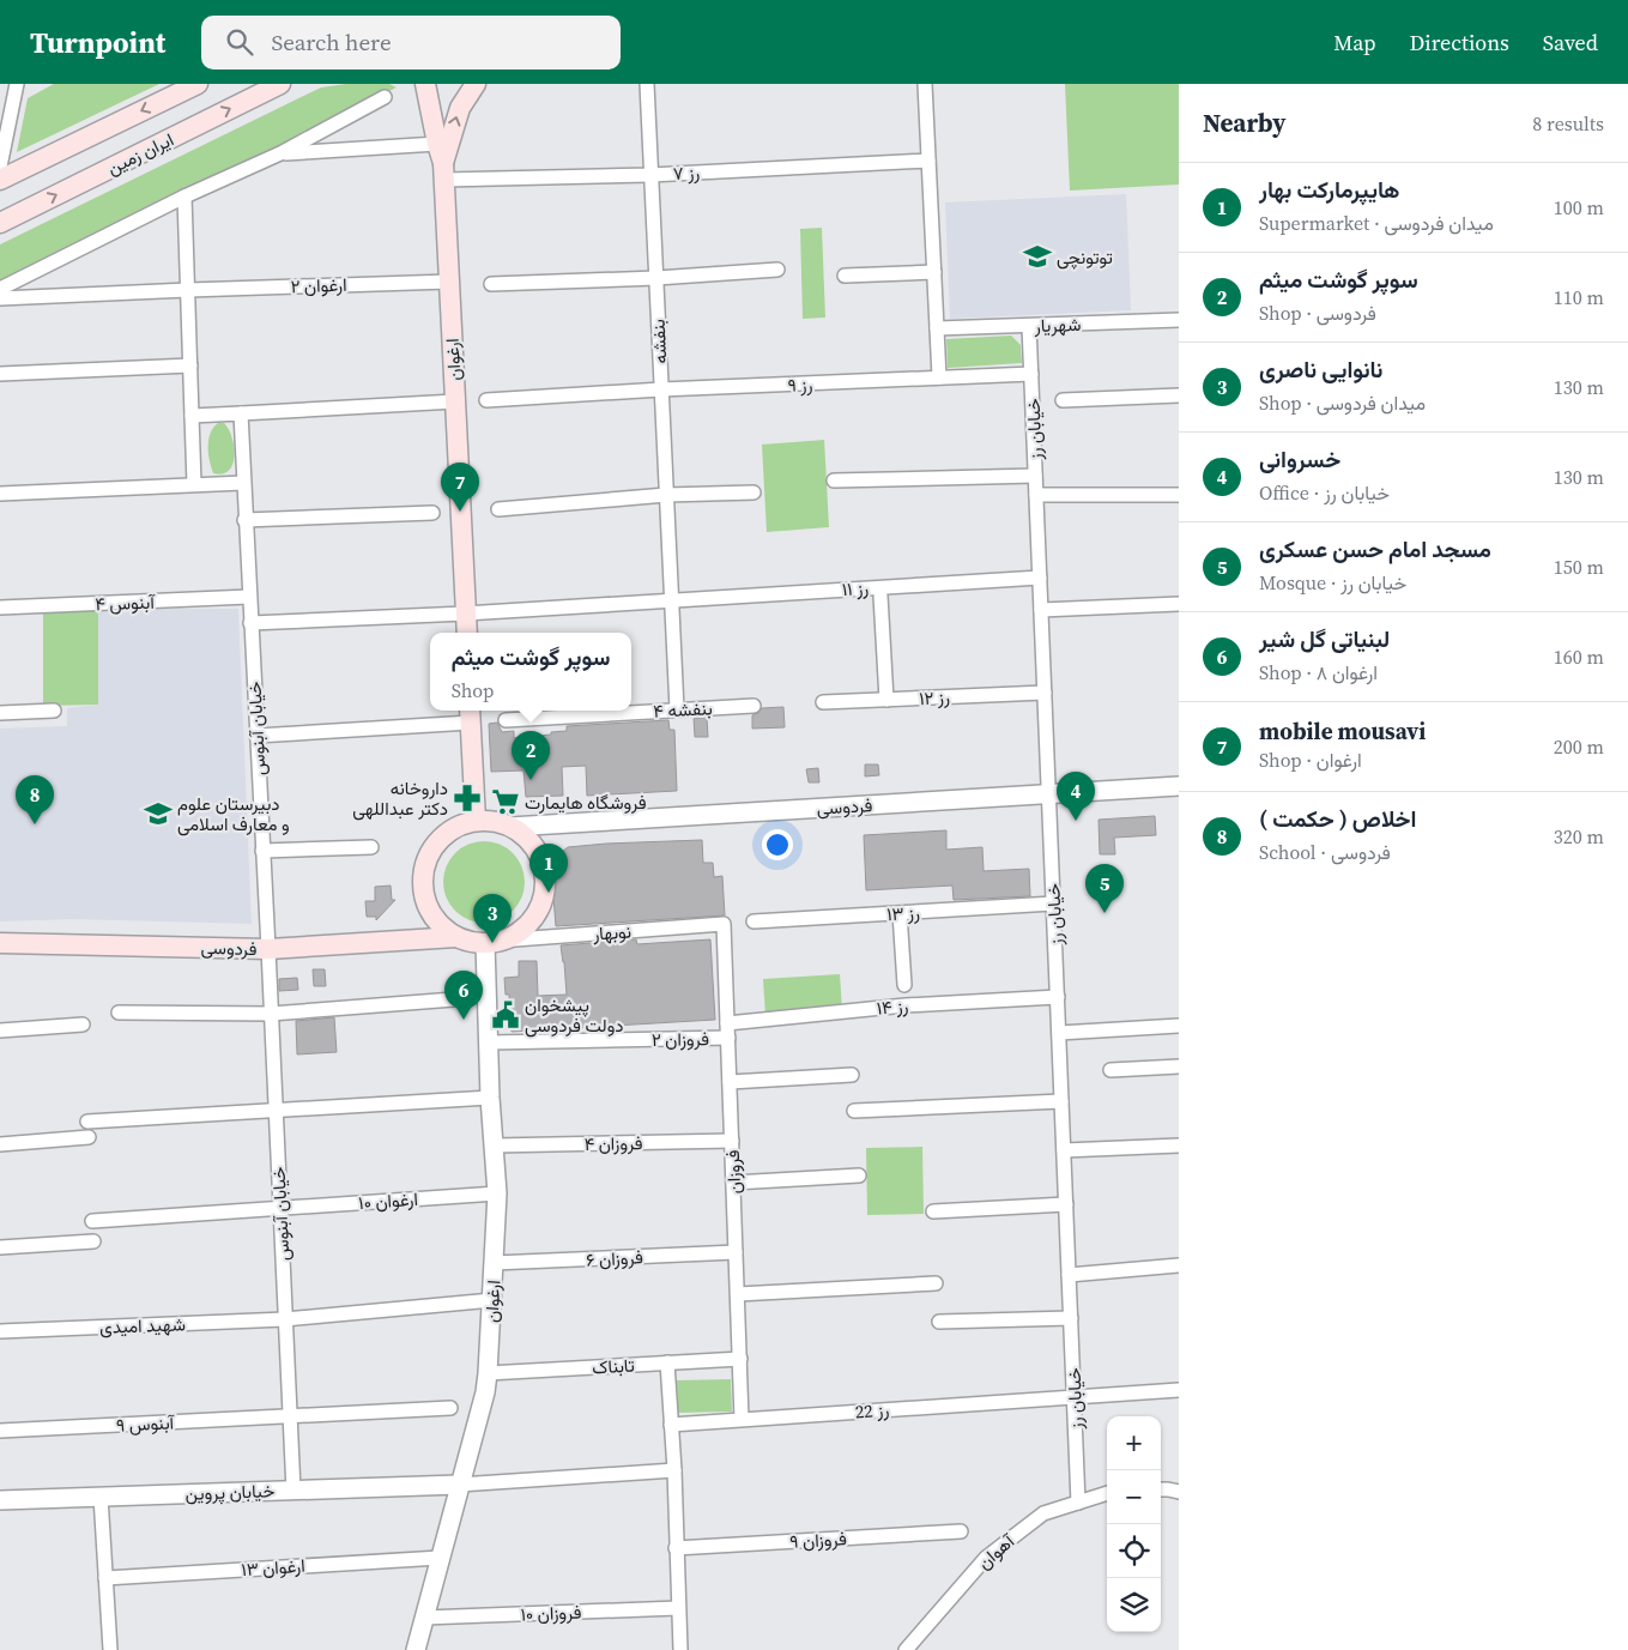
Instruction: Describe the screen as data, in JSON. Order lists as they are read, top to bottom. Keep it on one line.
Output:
{"streets":{"main road":["ایران زمین","ارغوان","فردوسی"],"street":["رز ۷","ارغوان ۲","شهریار","بنفشه","رز ۹","خیابان رز","رز ۱۱","آبنوس ۴","رز ۱۲","بنفشه ۴","خیابان آبنوس","رز ۱۳","نوبهار","رز ۱۴","فروزان ۲","فروزان ۴","فروزان","ارغوان ۱۰","فروزان ۶","شهید امیدی","تابناک","رز 22","آبنوس ۹","خیابان پروین","فروزان ۹","آهوان","ارغوان ۱۳","فروزان ۱۰"]},"crossings":[["رز ۷","بنفشه"],["رز ۷","ارغوان"],["ارغوان ۲","ارغوان"],["شهریار","خیابان رز"],["بنفشه","رز ۹"],["بنفشه","رز ۱۱"],["بنفشه","بنفشه ۴"],["ارغوان","فردوسی"],["ارغوان","نوبهار"],["ارغوان","فروزان ۲"],["ارغوان","فروزان ۴"],["ارغوان","ارغوان ۱۰"],["ارغوان","فروزان ۶"],["ارغوان","شهید امیدی"],["ارغوان","تابناک"],["ارغوان","خیابان پروین"],["ارغوان","ارغوان ۱۳"],["ارغوان","فروزان ۱۰"],["رز ۹","خیابان رز"],["خیابان رز","رز ۱۱"],["خیابان رز","رز ۱۲"],["خیابان رز","فردوسی"],["خیابان رز","رز ۱۳"],["خیابان رز","رز ۱۴"],["خیابان رز","رز 22"],["خیابان رز","آهوان"],["آبنوس ۴","خیابان آبنوس"],["خیابان آبنوس","فردوسی"],["خیابان آبنوس","ارغوان ۱۰"],["خیابان آبنوس","شهید امیدی"],["خیابان آبنوس","آبنوس ۹"],["خیابان آبنوس","خیابان پروین"],["فردوسی","نوبهار"],["نوبهار","فروزان"],["رز ۱۴","فروزان"],["فروزان ۲","فروزان"],["فروزان ۴","فروزان"],["فروزان","فروزان ۶"],["فروزان","تابناک"],["فروزان","رز 22"]],"places":{"school or university":["توتونچی","دبیرستان علوم و معارف اسلامی"],"pharmacy":["داروخانه دکتر عبداللهی"],"supermarket":["فروشگاه هایمارت"],"public building":["پیشخوان دولت فردوسی"]},"page":{"header":"Turnpoint","search":"Search here","nav":["Map","Directions","Saved"],"heading":["Nearby","8 results"],"list":[{"mark":"1","name":"هایپرمارکت بهار","note":"Supermarket · میدان فردوسی","value":"100 m"},{"mark":"2","name":"سوپر گوشت میثم","note":"Shop · فردوسی","value":"110 m"},{"mark":"3","name":"نانوایی ناصری","note":"Shop · میدان فردوسی","value":"130 m"},{"mark":"4","name":"خسروانی","note":"Office · خیابان رز","value":"130 m"},{"mark":"5","name":"مسجد امام حسن عسکری","note":"Mosque · خیابان رز","value":"150 m"},{"mark":"6","name":"لبنیاتی گل شیر","note":"Shop · ارغوان ۸","value":"160 m"},{"mark":"7","name":"mobile mousavi","note":"Shop · ارغوان","value":"200 m"},{"mark":"8","name":"اخلاص ( حکمت )","note":"School · فردوسی","value":"320 m"}],"pins":["7","2","4","8","1","5","3","6"],"popup":["سوپر گوشت میثم","Shop"],"map_buttons":["+","−"]}}
